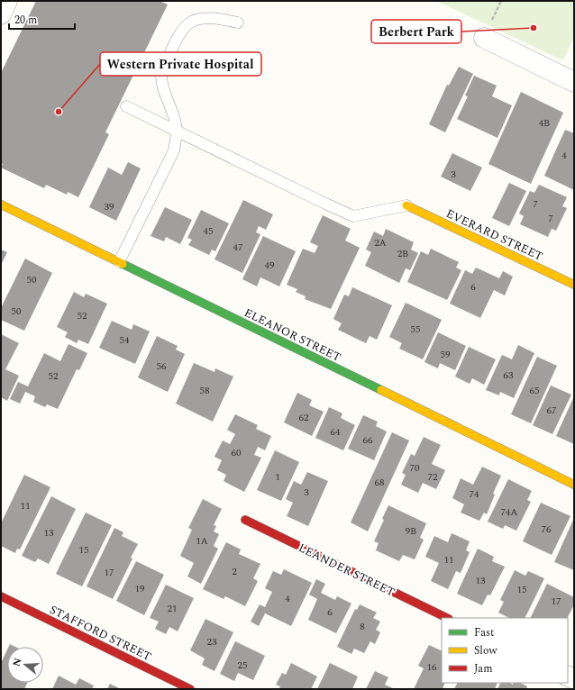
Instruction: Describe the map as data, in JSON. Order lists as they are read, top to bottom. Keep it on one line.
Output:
{"streets":{"street":["EVERARD STREET","ELEANOR STREET","LEANDER STREET","STAFFORD STREET"]},"places":["Berbert Park","Western Private Hospital"],"house_numbers":["4B","4","3","7","39","7","45","2A","47","2B","49","50","6","50","52","55","54","59","56","63","52","58","65","67","62","64","66","60","70","1","72","68","3","74","11","74A","76","9B","13","1A","15","11","2","17","13","19","15","4","17","21","6","8","23","25","16"],"legend":["Fast","Slow","Jam"],"scale_bar":"20 m","north":"left"}
